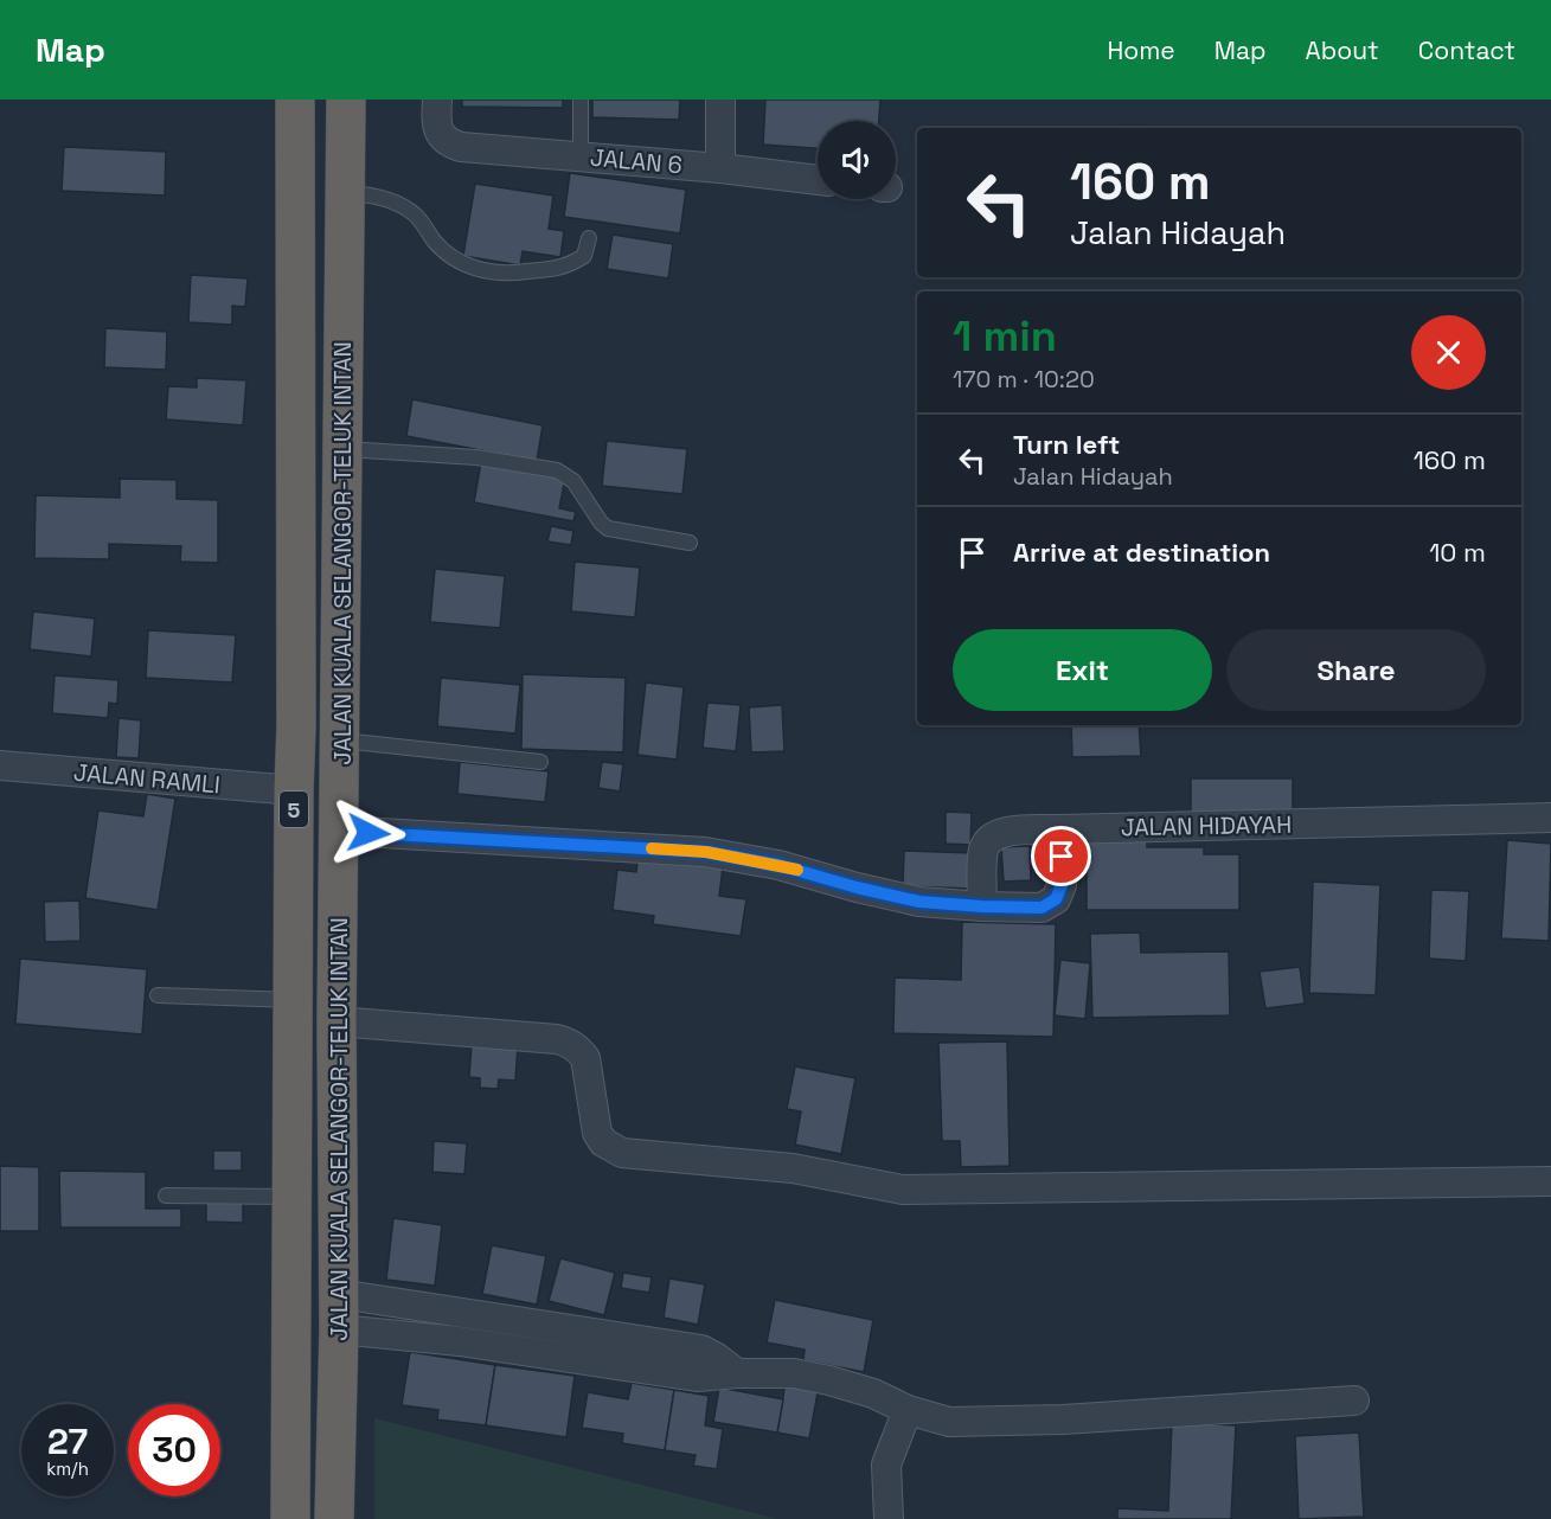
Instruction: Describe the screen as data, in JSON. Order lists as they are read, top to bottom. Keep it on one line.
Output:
{"streets":{"highway":["JALAN KUALA SELANGOR-TELUK INTAN","5"],"street":["JALAN 6","JALAN RAMLI","JALAN HIDAYAH"]},"crossings":[["JALAN KUALA SELANGOR-TELUK INTAN","JALAN RAMLI"]],"page":{"header":"Map","nav":["Home","Map","About","Contact"],"turn":["160 m","Jalan Hidayah"],"heading":["1 min","170 m · 10:20"],"list":[{"name":"Turn left","note":"Jalan Hidayah","value":"160 m"},{"name":"Arrive at destination","value":"10 m"}],"buttons":["Exit","Share"],"speed":"27 km/h","limit":"30"}}
